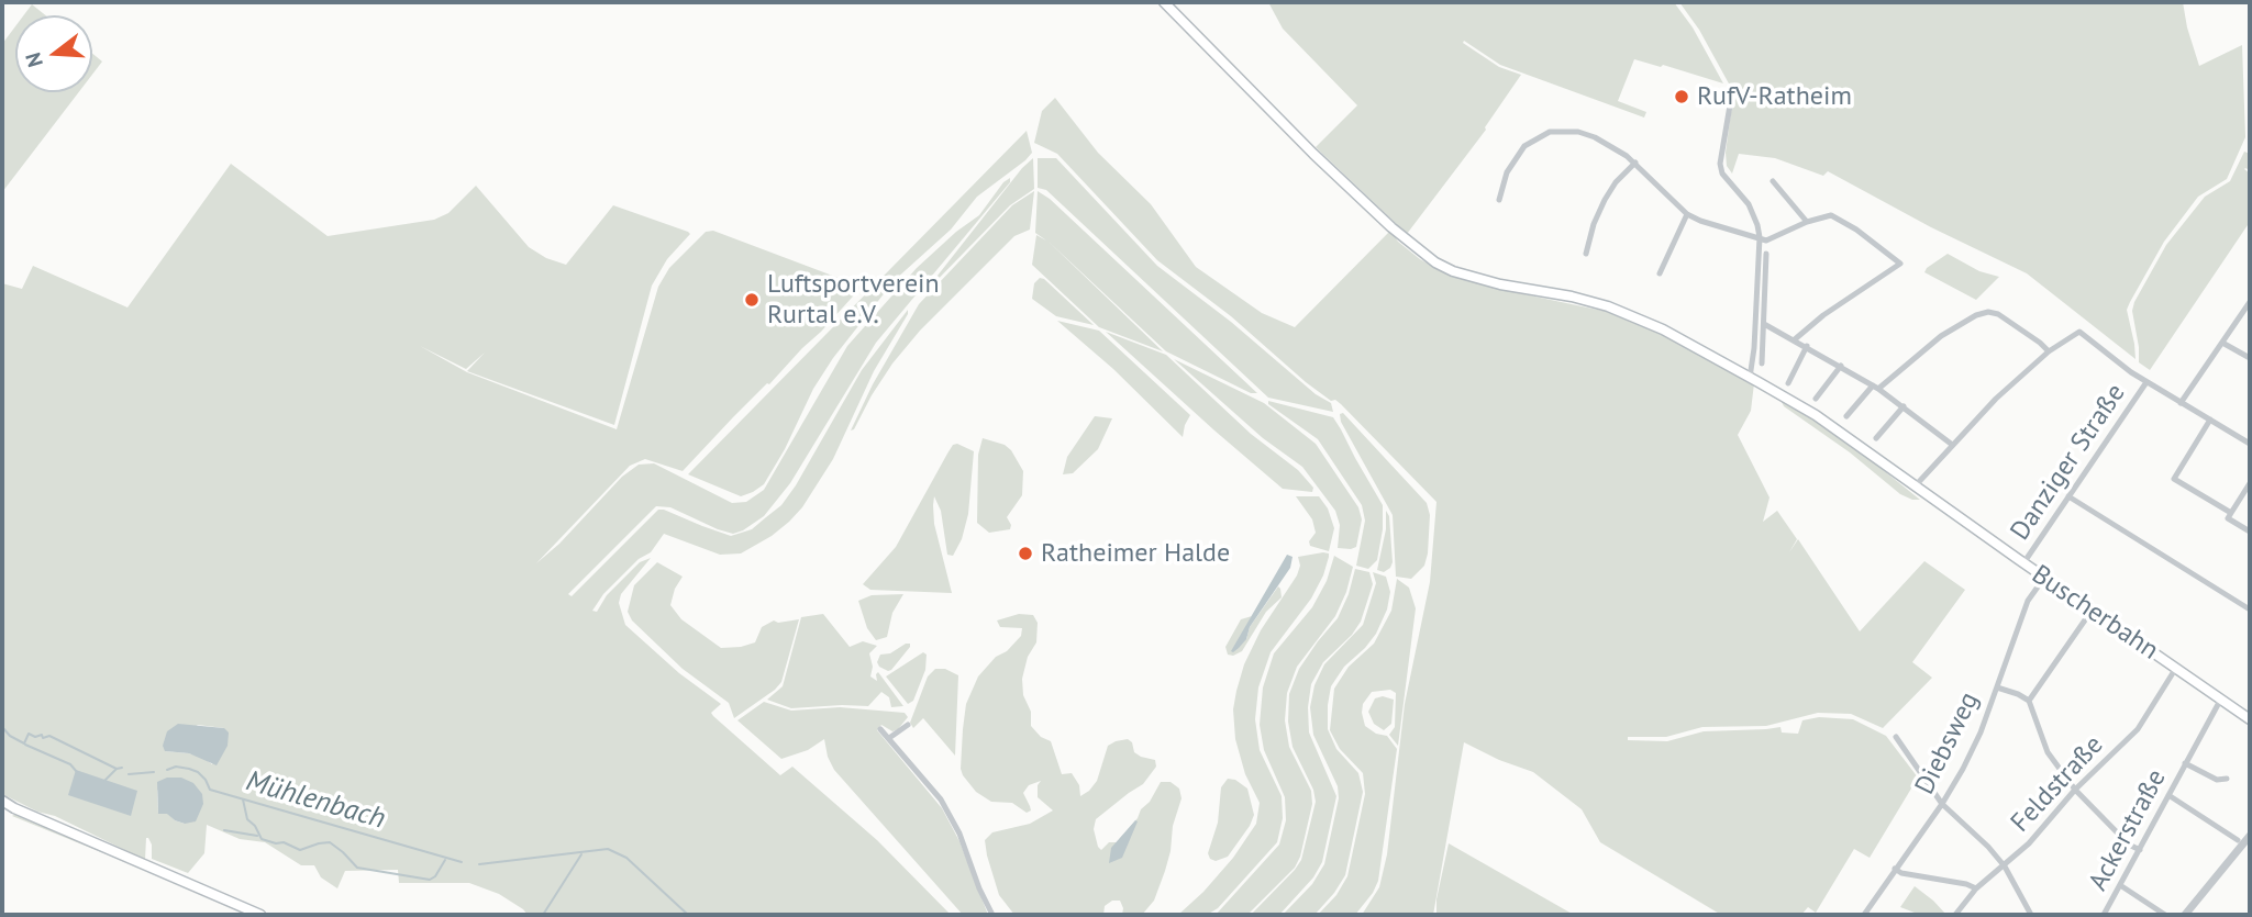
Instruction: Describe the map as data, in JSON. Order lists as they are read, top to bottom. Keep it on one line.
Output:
{"streets":{"main road":["Buscherbahn"],"street":["Danziger Straße","Diebsweg","Feldstraße","Ackerstraße"]},"crossings":[["Danziger Straße","Buscherbahn"],["Buscherbahn","Diebsweg"],["Buscherbahn","Feldstraße"],["Buscherbahn","Ackerstraße"]],"water":["Mühlenbach"],"places":["RufV-Ratheim","Luftsportverein Rurtal e.V.","Ratheimer Halde"],"north":"left"}
